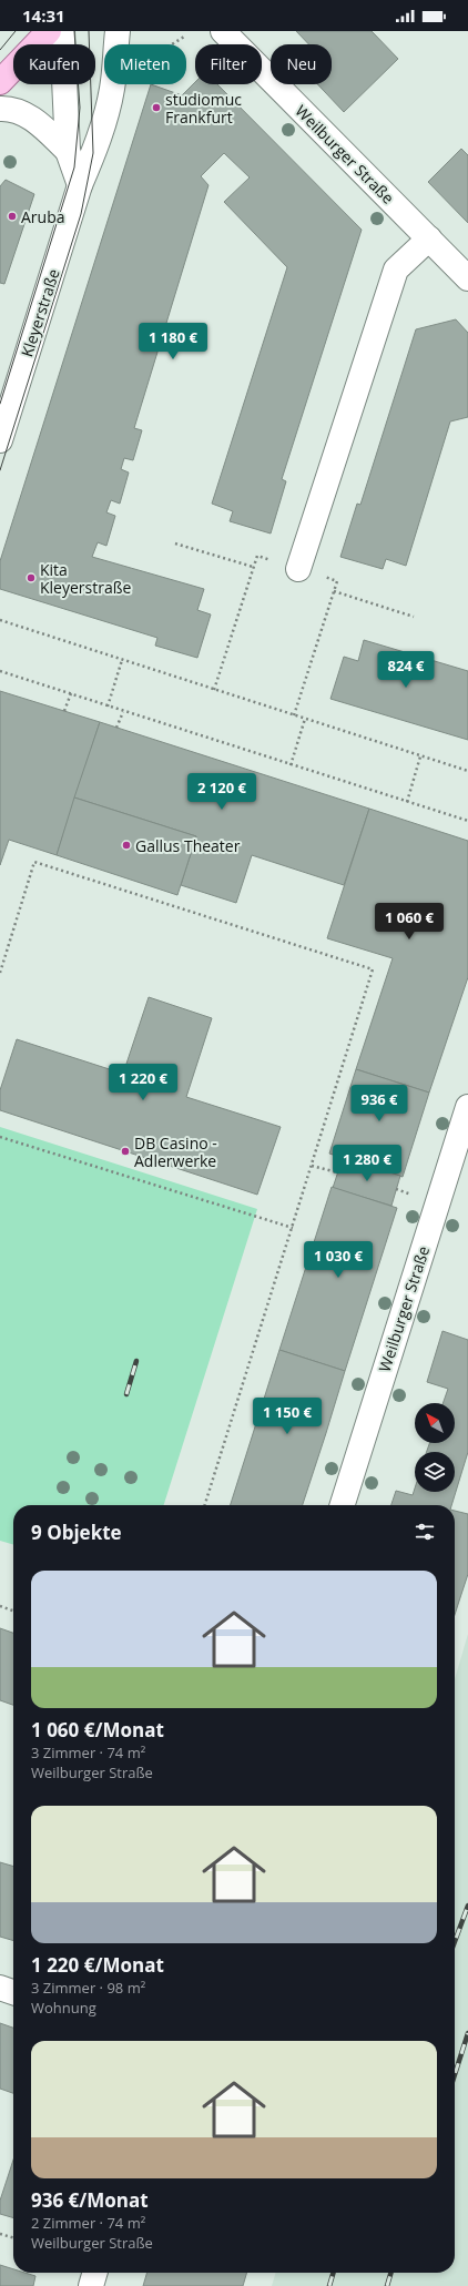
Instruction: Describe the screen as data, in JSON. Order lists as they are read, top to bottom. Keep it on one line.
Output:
{"streets":{"street":["Weilburger Straße","Kleyerstraße"]},"places":["studiomuc Frankfurt","Aruba","Kita Kleyerstraße","Gallus Theater","DB Casino - Adlerwerke"],"north":"top left","page":{"status":"14:31","chip":["Kaufen","Mieten","Filter","Neu"],"price":["1 180 €","824 €","2 120 €","1 060 €","1 220 €","936 €","1 280 €","1 030 €","1 150 €"],"heading":"9 Objekte","list":[{"name":"1 060 €/Monat","note":"3 Zimmer · 74 m² · Weilburger Straße"},{"name":"1 220 €/Monat","note":"3 Zimmer · 98 m² · Wohnung"},{"name":"936 €/Monat","note":"2 Zimmer · 74 m² · Weilburger Straße"}]}}
